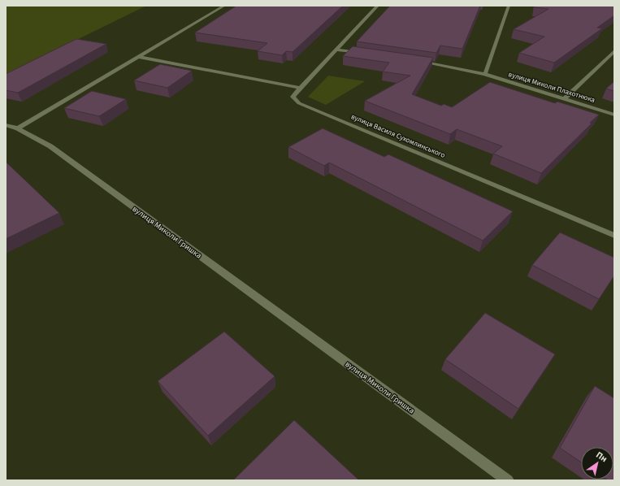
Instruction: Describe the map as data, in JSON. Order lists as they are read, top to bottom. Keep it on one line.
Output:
{"streets":{"street":["вулиця Миколи Плахотнюка","вулиця Василя Сухомлинського","вулиця Миколи Гришка"]},"north":"top right"}
